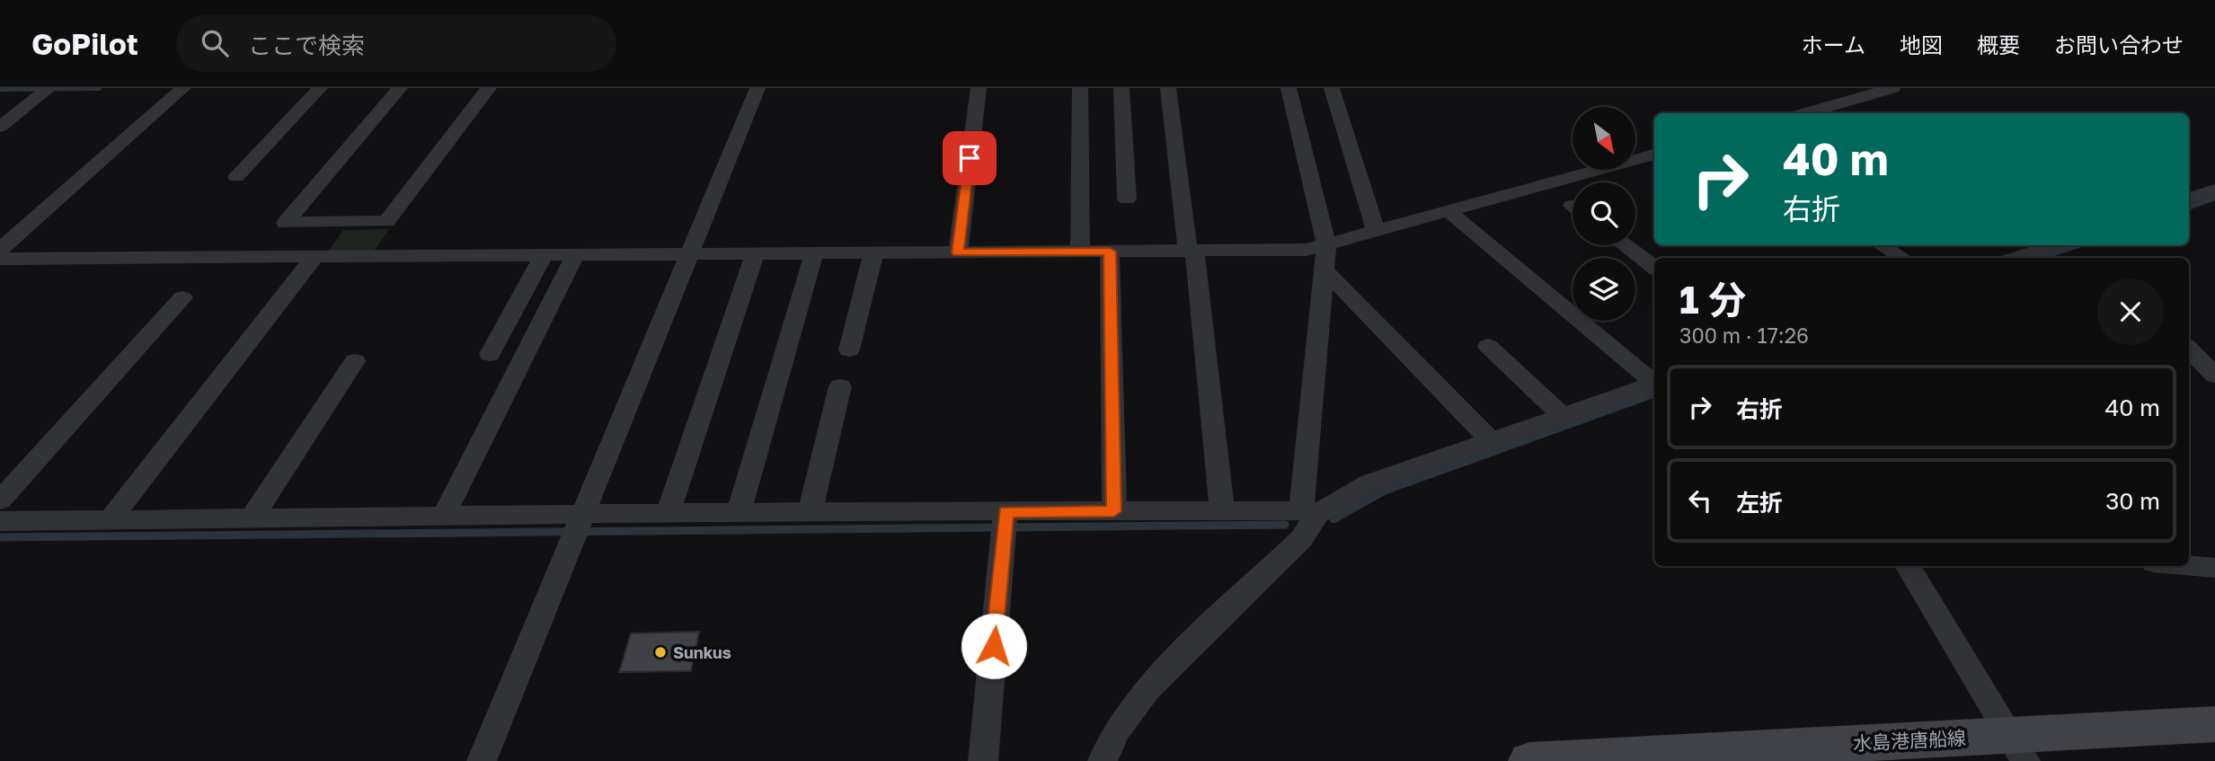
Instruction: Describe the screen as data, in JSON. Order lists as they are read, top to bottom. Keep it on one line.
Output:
{"streets":{"main road":["水島港唐船線"]},"places":["Sunkus"],"north":"bottom right","page":{"header":"GoPilot","search":"ここで検索","nav":["ホーム","地図","概要","お問い合わせ"],"turn":["40 m","右折"],"heading":["1 分","300 m · 17:26"],"list":[{"name":"右折","value":"40 m"},{"name":"左折","value":"30 m"}]}}
